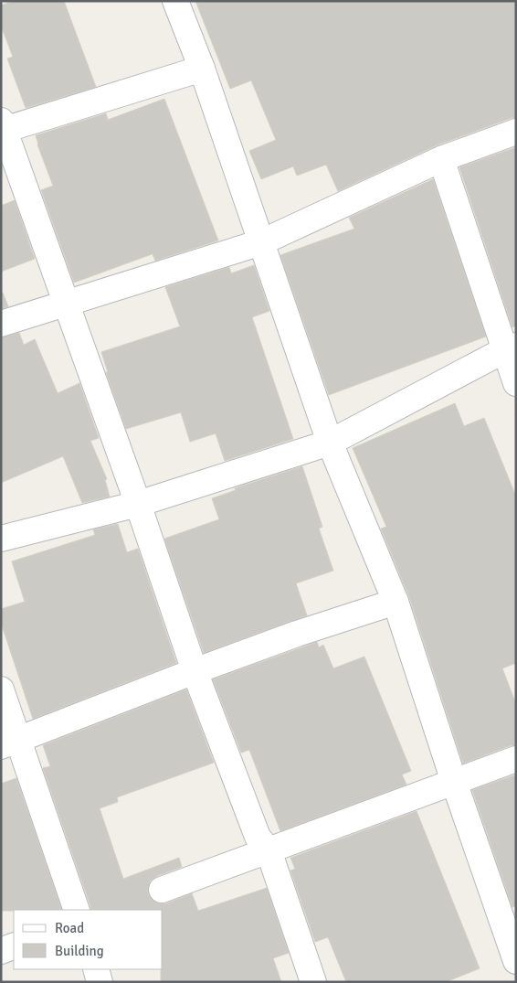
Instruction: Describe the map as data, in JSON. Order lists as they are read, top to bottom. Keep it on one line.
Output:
{"legend":["Road","Building"]}
